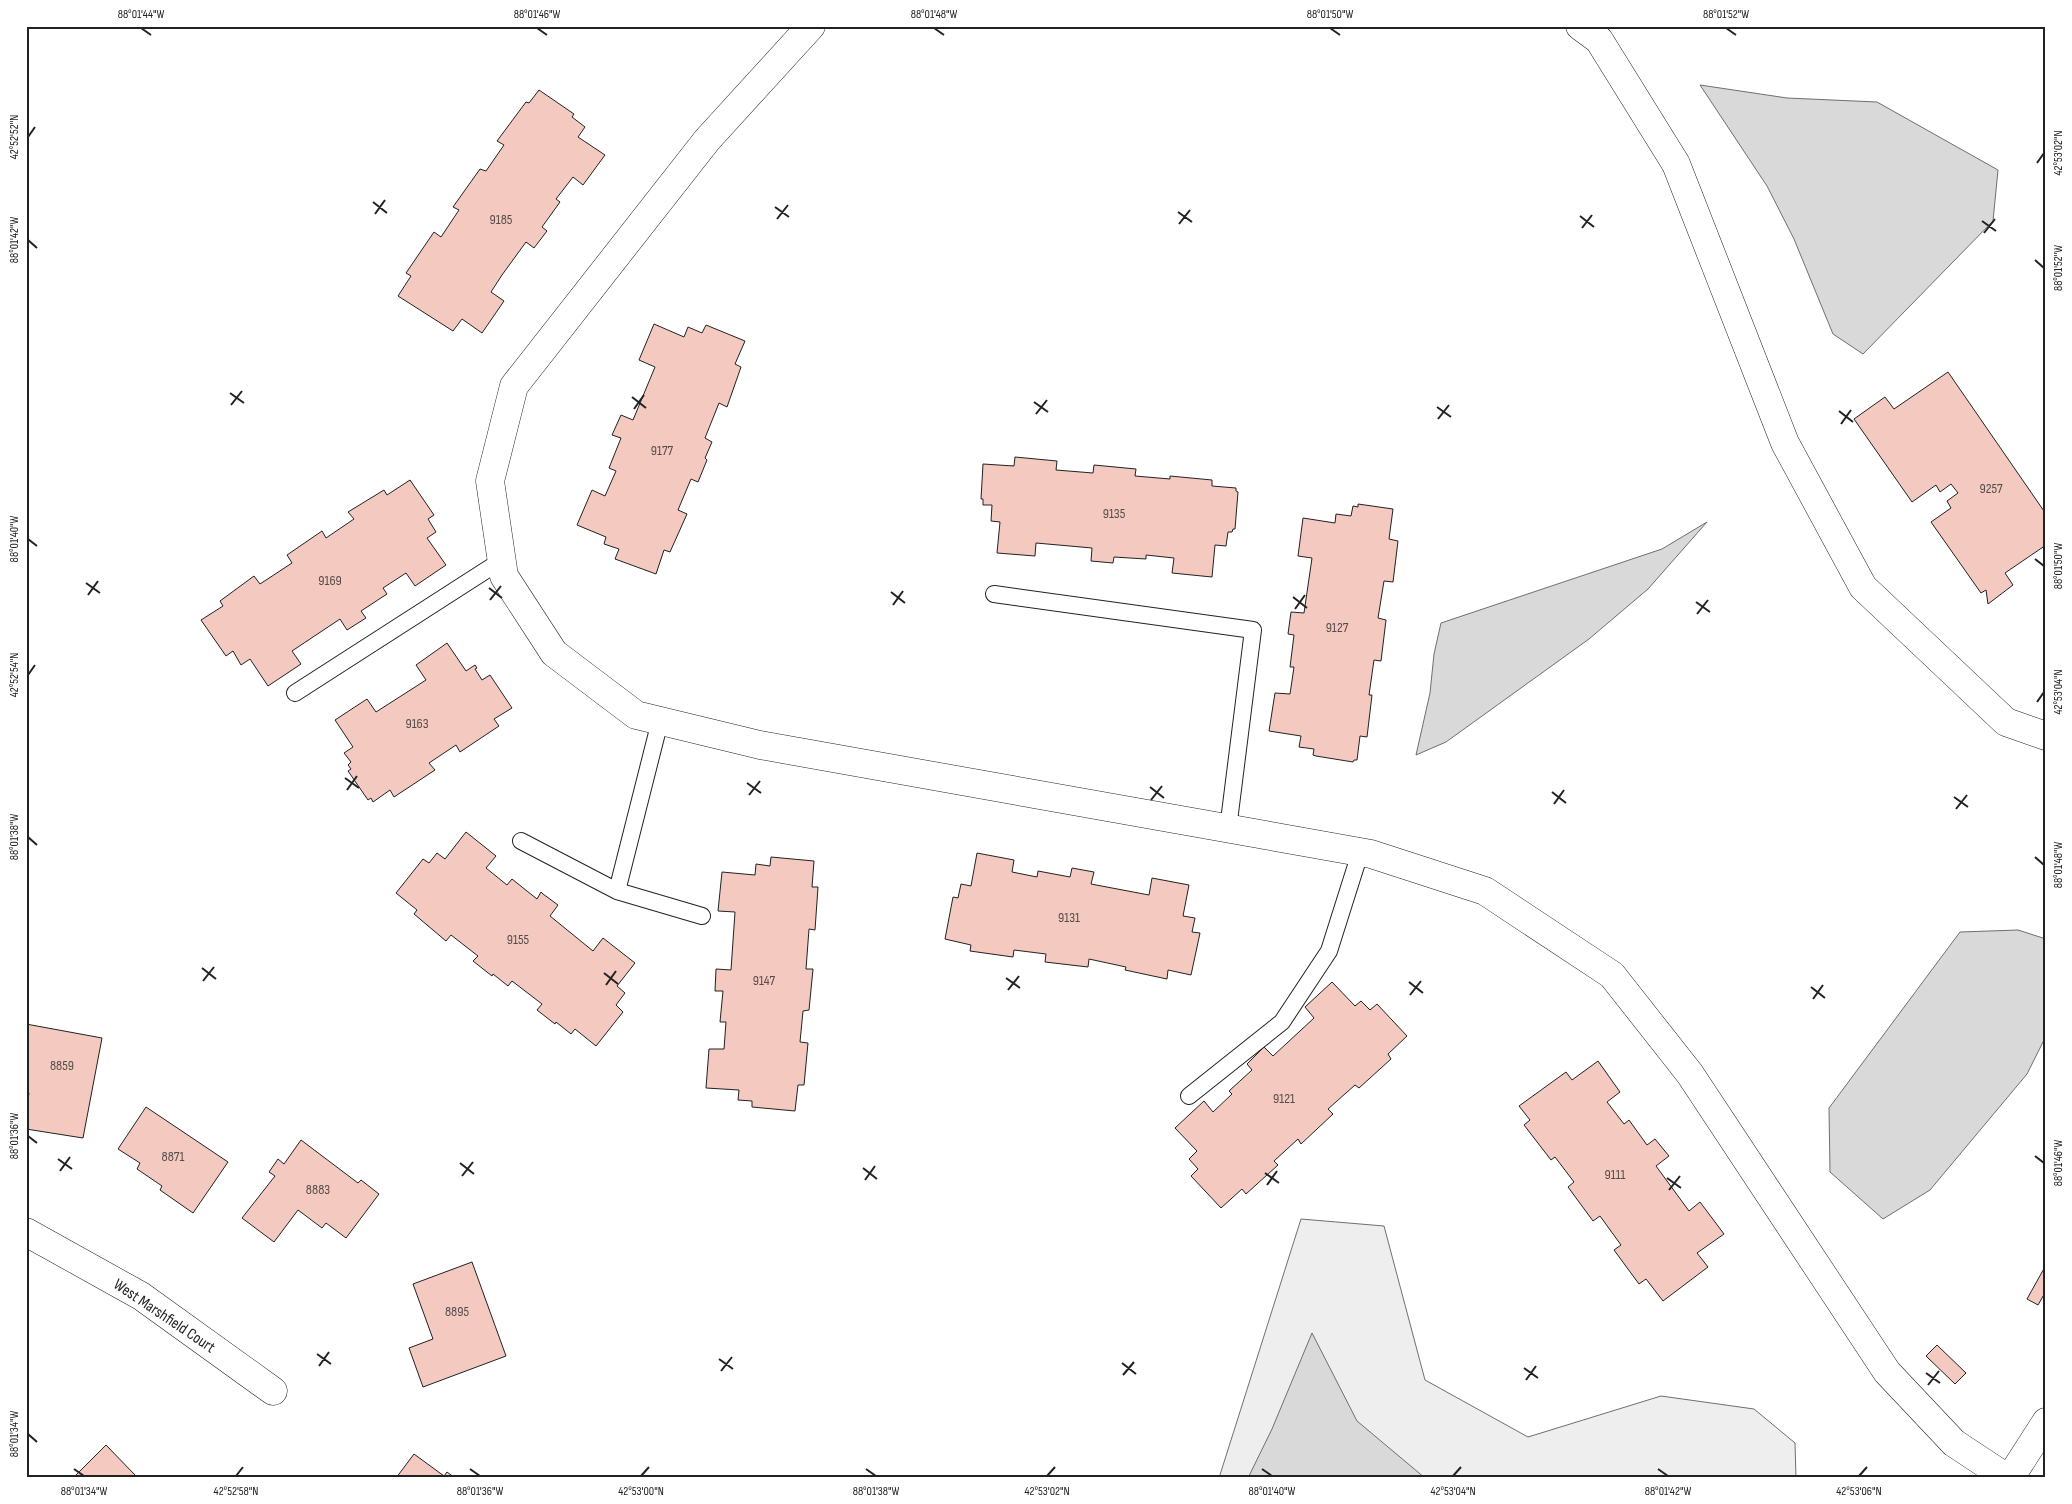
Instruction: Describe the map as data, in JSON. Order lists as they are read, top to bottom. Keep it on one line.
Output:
{"streets":{"street":["West Marshfield Court"]},"house_numbers":["9185","9177","9257","9135","9169","9127","9163","9131","9155","9147","8859","9121","8871","9111","8883","8895"],"coordinates":["88°01'44\"W","88°01'46\"W","88°01'48\"W","88°01'50\"W","88°01'52\"W","42°52'52\"N","42°53'02\"N","88°01'42\"W","88°01'40\"W","42°52'54\"N","42°53'04\"N","88°01'38\"W","88°01'36\"W","88°01'34\"W","42°52'58\"N","42°53'00\"N","42°53'06\"N"]}
